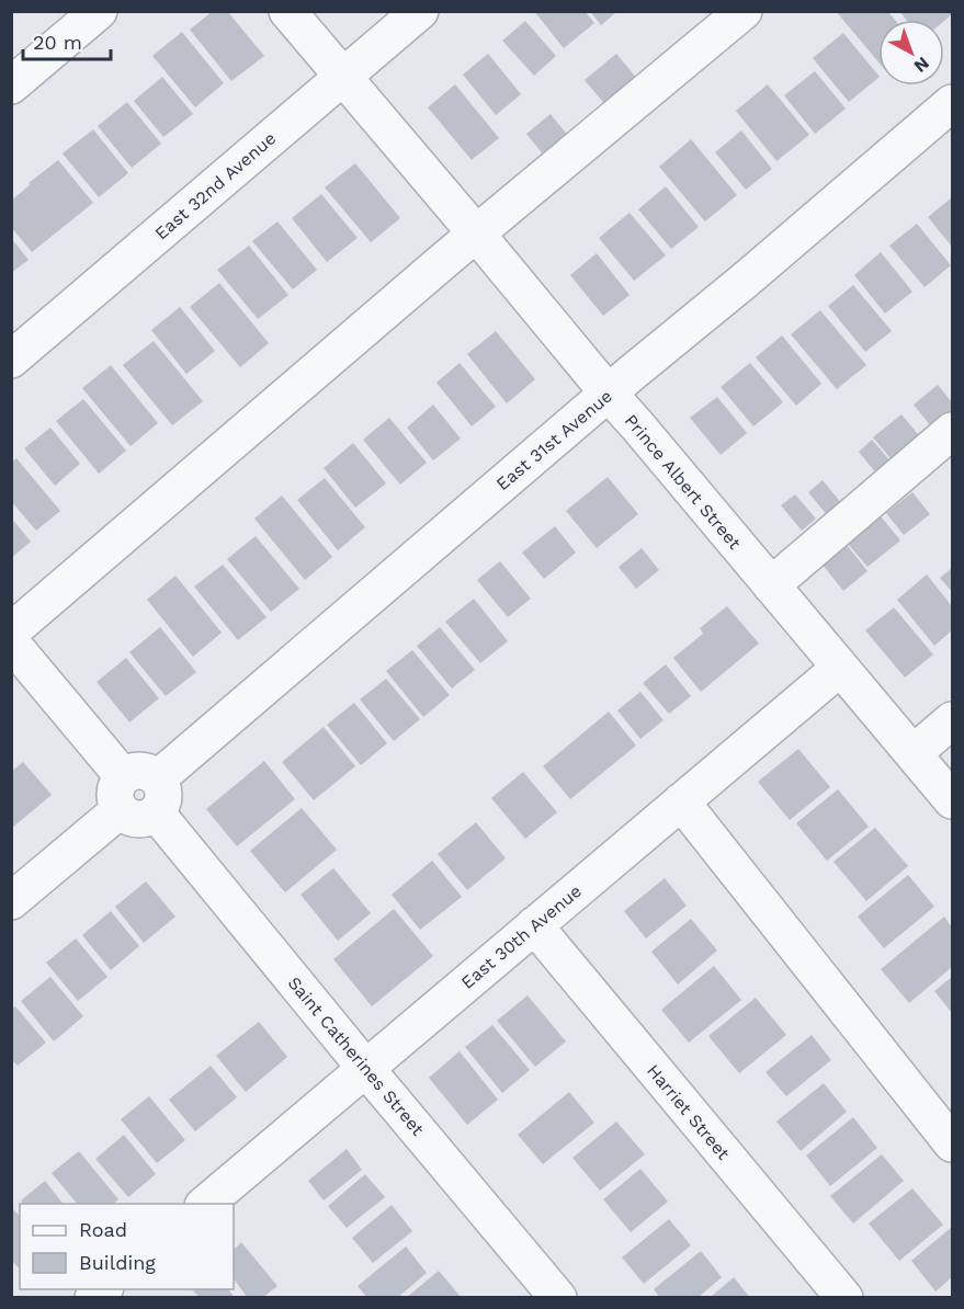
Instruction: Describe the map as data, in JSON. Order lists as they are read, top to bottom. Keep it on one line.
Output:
{"streets":{"street":["East 32nd Avenue","East 31st Avenue","Prince Albert Street","East 30th Avenue","Saint Catherines Street","Harriet Street"]},"crossings":[["East 32nd Avenue","Prince Albert Street"],["East 31st Avenue","Prince Albert Street"],["East 31st Avenue","Saint Catherines Street"],["Prince Albert Street","East 30th Avenue"],["East 30th Avenue","Saint Catherines Street"],["East 30th Avenue","Harriet Street"]],"legend":["Road","Building"],"scale_bar":"20 m","north":"bottom right"}
